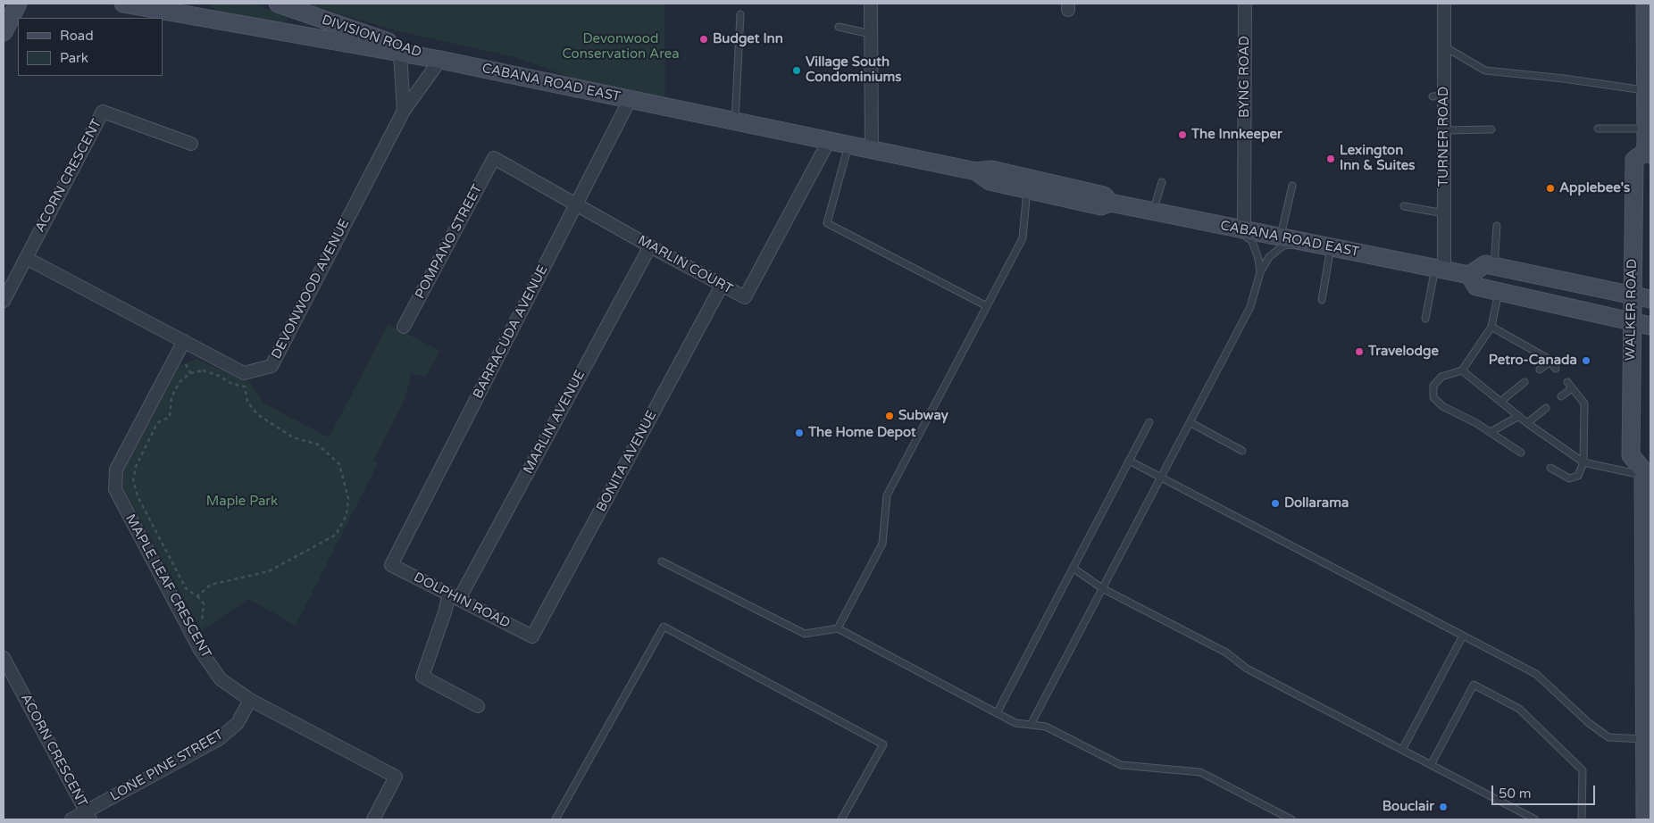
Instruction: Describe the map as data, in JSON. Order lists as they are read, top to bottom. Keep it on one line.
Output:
{"streets":{"main road":["DIVISION ROAD","CABANA ROAD EAST","WALKER ROAD"],"street":["BYNG ROAD","TURNER ROAD","ACORN CRESCENT","POMPANO STREET","MARLIN COURT","DEVONWOOD AVENUE","BARRACUDA AVENUE","MARLIN AVENUE","BONITA AVENUE","MAPLE LEAF CRESCENT","DOLPHIN ROAD","LONE PINE STREET"]},"crossings":[["DIVISION ROAD","CABANA ROAD EAST"],["DIVISION ROAD","DEVONWOOD AVENUE"],["BYNG ROAD","CABANA ROAD EAST"],["CABANA ROAD EAST","TURNER ROAD"],["CABANA ROAD EAST","MARLIN COURT"],["CABANA ROAD EAST","DEVONWOOD AVENUE"],["CABANA ROAD EAST","WALKER ROAD"],["CABANA ROAD EAST","BARRACUDA AVENUE"],["ACORN CRESCENT","DEVONWOOD AVENUE"],["ACORN CRESCENT","LONE PINE STREET"],["POMPANO STREET","MARLIN COURT"],["MARLIN COURT","BARRACUDA AVENUE"],["MARLIN COURT","MARLIN AVENUE"],["MARLIN COURT","BONITA AVENUE"],["DEVONWOOD AVENUE","MAPLE LEAF CRESCENT"],["BARRACUDA AVENUE","DOLPHIN ROAD"],["MARLIN AVENUE","DOLPHIN ROAD"],["BONITA AVENUE","DOLPHIN ROAD"],["MAPLE LEAF CRESCENT","LONE PINE STREET"]],"parks":["Devonwood Conservation Area","Maple Park"],"places":["Budget Inn","Village South Condominiums","The Innkeeper","Lexington Inn & Suites","Applebee's","Travelodge","Petro-Canada","Subway","The Home Depot","Dollarama","Bouclair"],"legend":["Road","Park"],"scale_bar":"50 m"}
